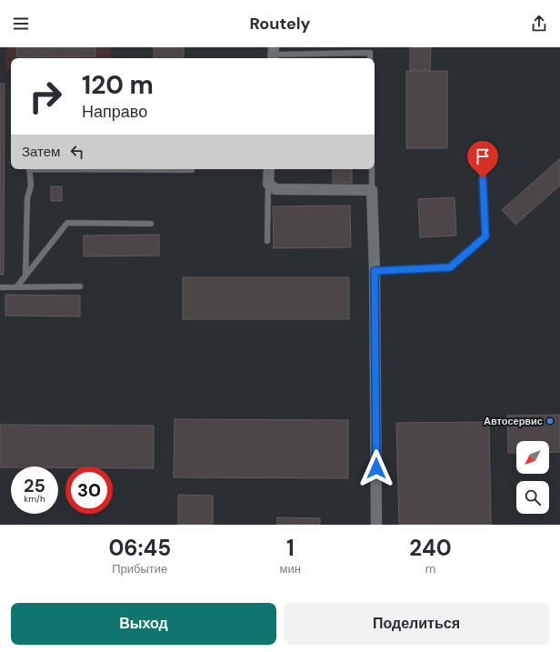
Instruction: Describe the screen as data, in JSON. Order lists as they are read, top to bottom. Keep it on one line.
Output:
{"places":["Автосервис"],"north":"bottom left","page":{"header":"Routely","turn":["120 m","Направо"],"then":"Затем","speed":"25 km/h","limit":"30","eta":["06:45","Прибытие","1","мин","240","m"],"buttons":["Выход","Поделиться"]}}
